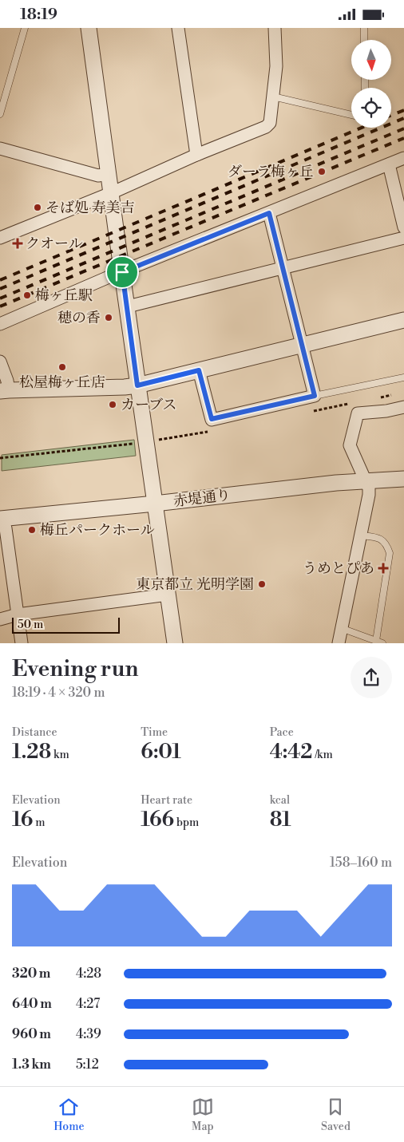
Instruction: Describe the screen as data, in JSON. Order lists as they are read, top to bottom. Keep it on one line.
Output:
{"streets":{"street":["赤堤通り"]},"places":{"other":["ダーラ梅ヶ丘","そば処 寿美吉","梅ヶ丘駅","穂の香","松屋梅ヶ丘店","カーブス","梅丘パークホール","東京都立 光明学園"],"health":["クオール","うめとぴあ"]},"scale_bar":"50 m","north":"bottom","page":{"status":"18:19","scale":"50 m","heading":["Evening run","18:19 · 4 × 320 m"],"stats":[["Distance","1.28 km"],["Time","6:01"],["Pace","4:42 /km"],["Elevation","16 m"],["Heart rate","166 bpm"],["kcal","81"]],"chart":["Elevation","158–160 m"],"list":[{"name":"320 m","note":"4:28"},{"name":"640 m","note":"4:27"},{"name":"960 m","note":"4:39"},{"name":"1.3 km","note":"5:12"}],"tabs":["Home","Map","Saved"]}}
